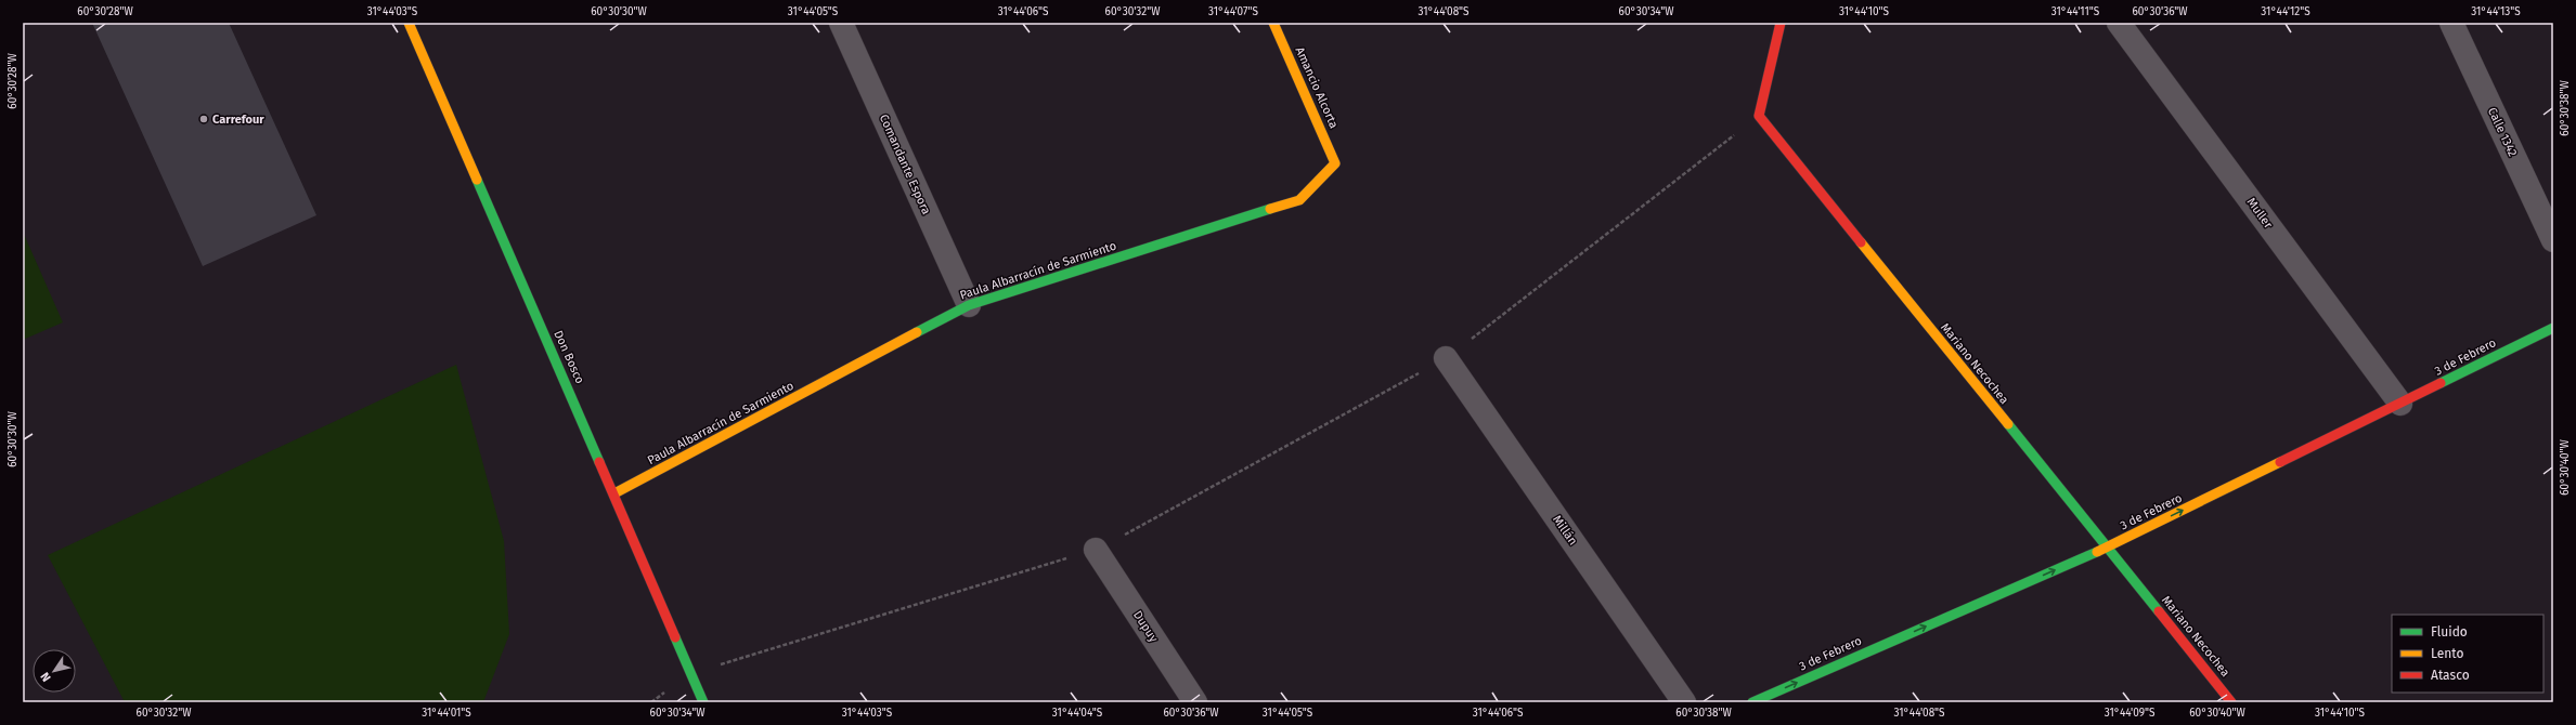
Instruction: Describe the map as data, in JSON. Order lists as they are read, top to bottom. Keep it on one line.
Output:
{"streets":{"street":["Amancio Alcorta","Calle 1342","Comandante Espora","Muller","Paula Albarracín de Sarmiento","Don Bosco","3 de Febrero","Mariano Necochea","Millán","Dupuy"]},"crossings":[["Amancio Alcorta","Paula Albarracín de Sarmiento"],["Comandante Espora","Paula Albarracín de Sarmiento"],["Muller","3 de Febrero"],["Paula Albarracín de Sarmiento","Don Bosco"],["3 de Febrero","Mariano Necochea"]],"one_way":["3 de Febrero"],"places":["Carrefour"],"legend":["Fluido","Lento","Atasco"],"north":"bottom left","coordinates":["60°30'28\"W","31°44'03\"S","60°30'30\"W","31°44'05\"S","31°44'06\"S","60°30'32\"W","31°44'07\"S","31°44'08\"S","60°30'34\"W","31°44'10\"S","31°44'11\"S","60°30'36\"W","31°44'12\"S","31°44'13\"S","60°30'38\"W","60°30'40\"W","31°44'01\"S","31°44'04\"S","31°44'09\"S"]}
